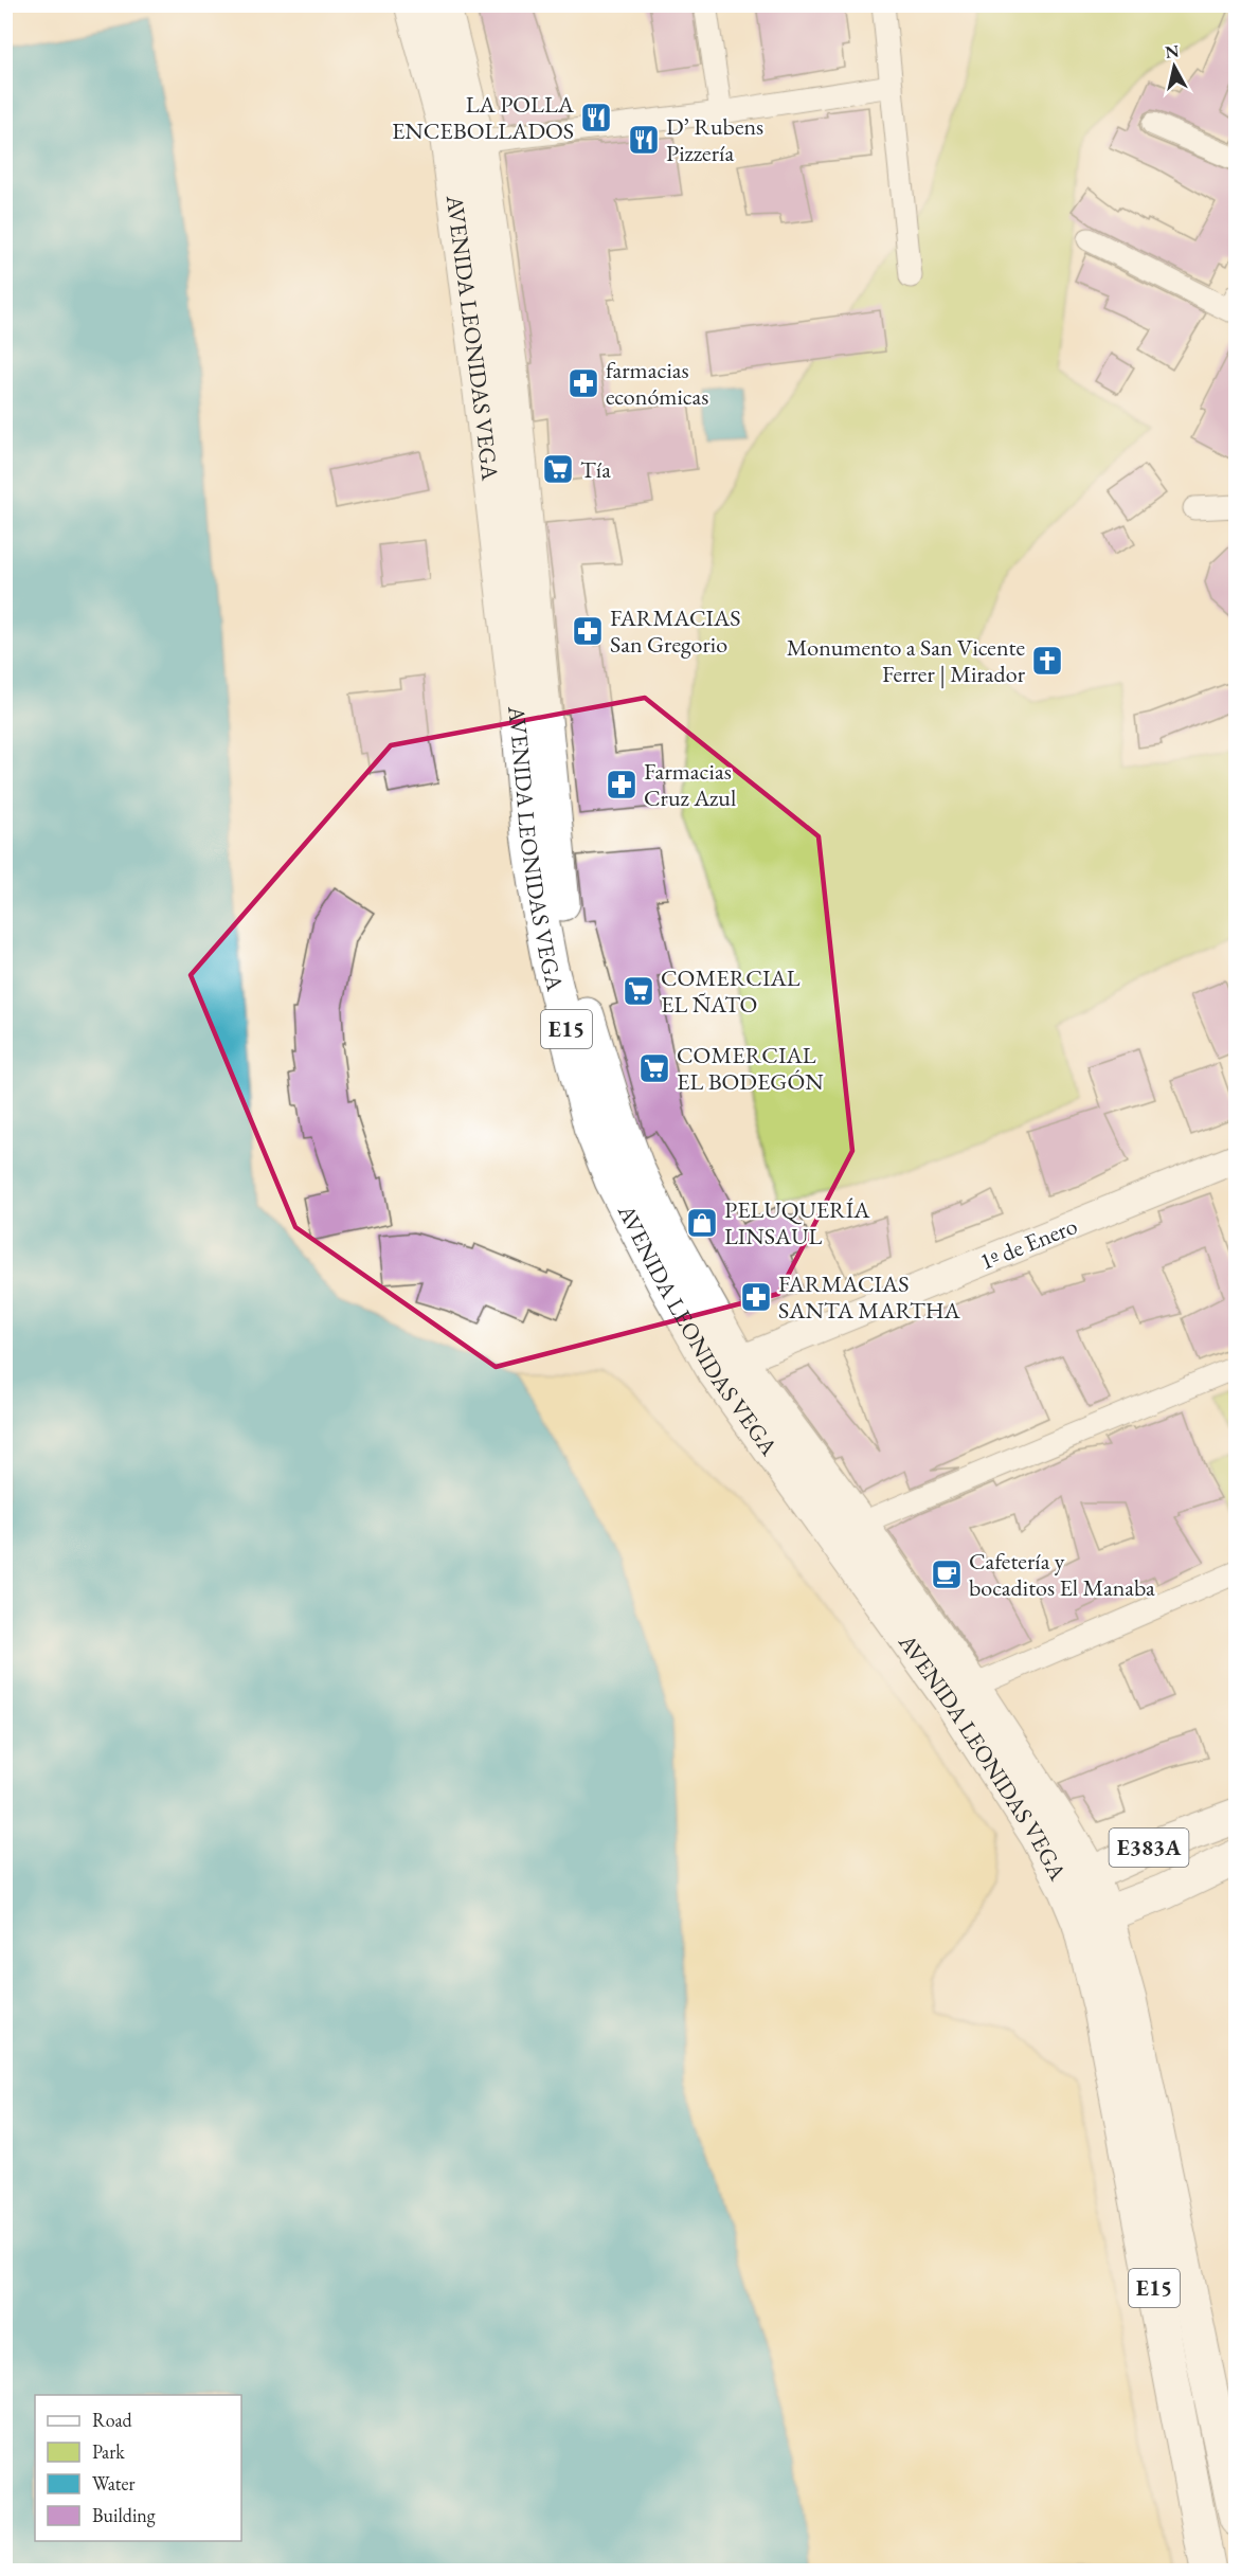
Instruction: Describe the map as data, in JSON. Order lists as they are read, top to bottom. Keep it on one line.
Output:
{"streets":{"main road":["AVENIDA LEONIDAS VEGA","E15","E383A"],"street":["1º de Enero"]},"crossings":[["AVENIDA LEONIDAS VEGA","1º de Enero"],["AVENIDA LEONIDAS VEGA","E383A"]],"places":{"restaurant":["LA POLLA ENCEBOLLADOS","D’ Rubens Pizzería"],"pharmacy":["farmacias económicas","FARMACIAS San Gregorio","Farmacias Cruz Azul","FARMACIAS SANTA MARTHA"],"supermarket":["Tía","COMERCIAL EL ÑATO","COMERCIAL EL BODEGÓN"],"church":["Monumento a San Vicente Ferrer | Mirador"],"shop":["PELUQUERÍA LINSAUL"],"cafe":["Cafetería y bocaditos El Manaba"]},"legend":["Road","Park","Water","Building"],"north":"top"}
